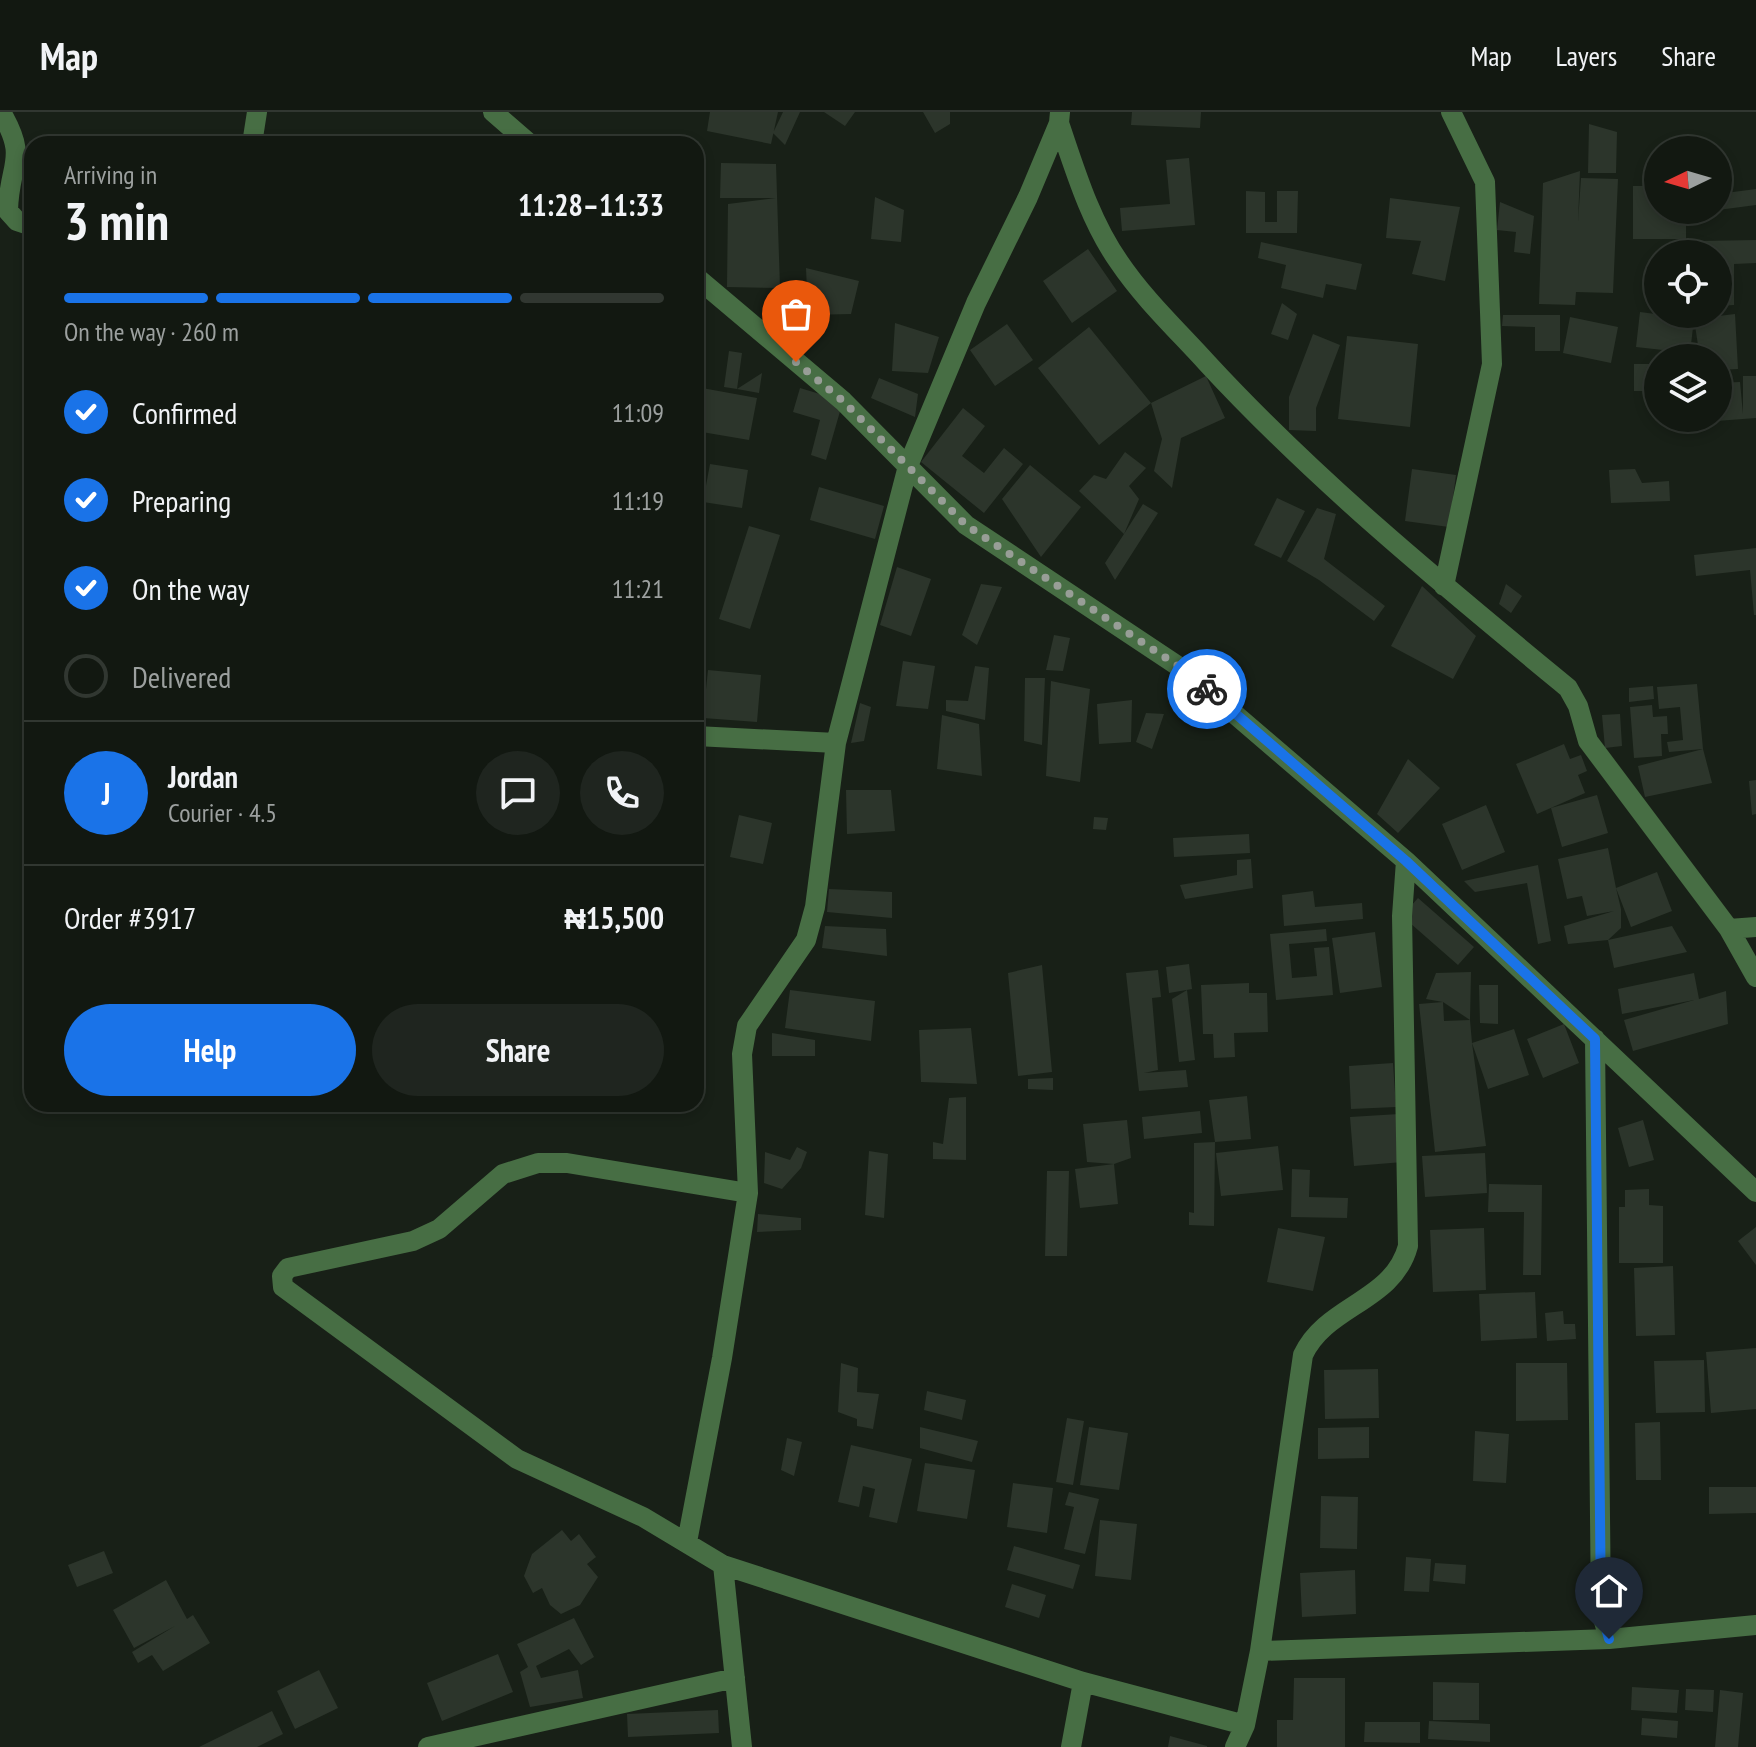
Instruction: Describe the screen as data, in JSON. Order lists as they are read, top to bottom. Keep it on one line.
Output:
{"north":"left","page":{"header":"Map","nav":["Map","Layers","Share"],"heading":["3 min","Arriving in","11:28–11:33"],"panel":["Jordan","Courier · 4.5","Order #3917","₦15,500"],"bar":"On the way · 260 m","list":[["Confirmed","11:09"],["Preparing","11:19"],["On the way","11:21"],"Delivered"],"round":"J","buttons":["Help","Share"]}}
